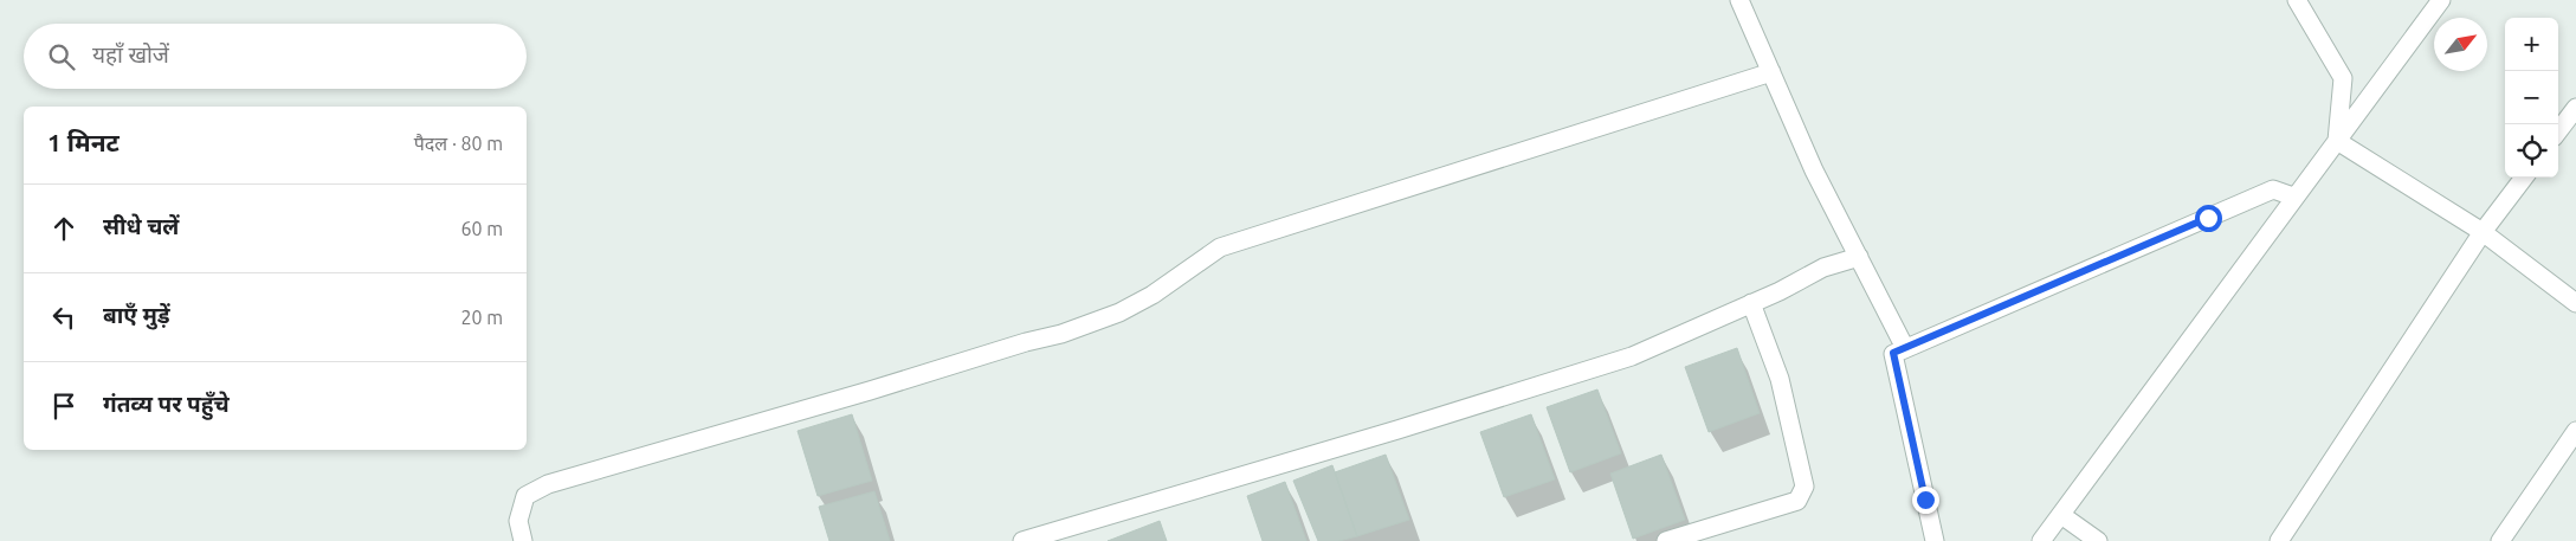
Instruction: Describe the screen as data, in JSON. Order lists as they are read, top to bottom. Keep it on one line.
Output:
{"north":"top right","page":{"map_buttons":["+","−"],"search":"यहाँ खोजें","heading":["1 मिनट","पैदल · 80 m"],"list":[["सीधे चलें","60 m"],["बाएँ मुड़ें","20 m"],"गंतव्य पर पहुँचे"]}}
